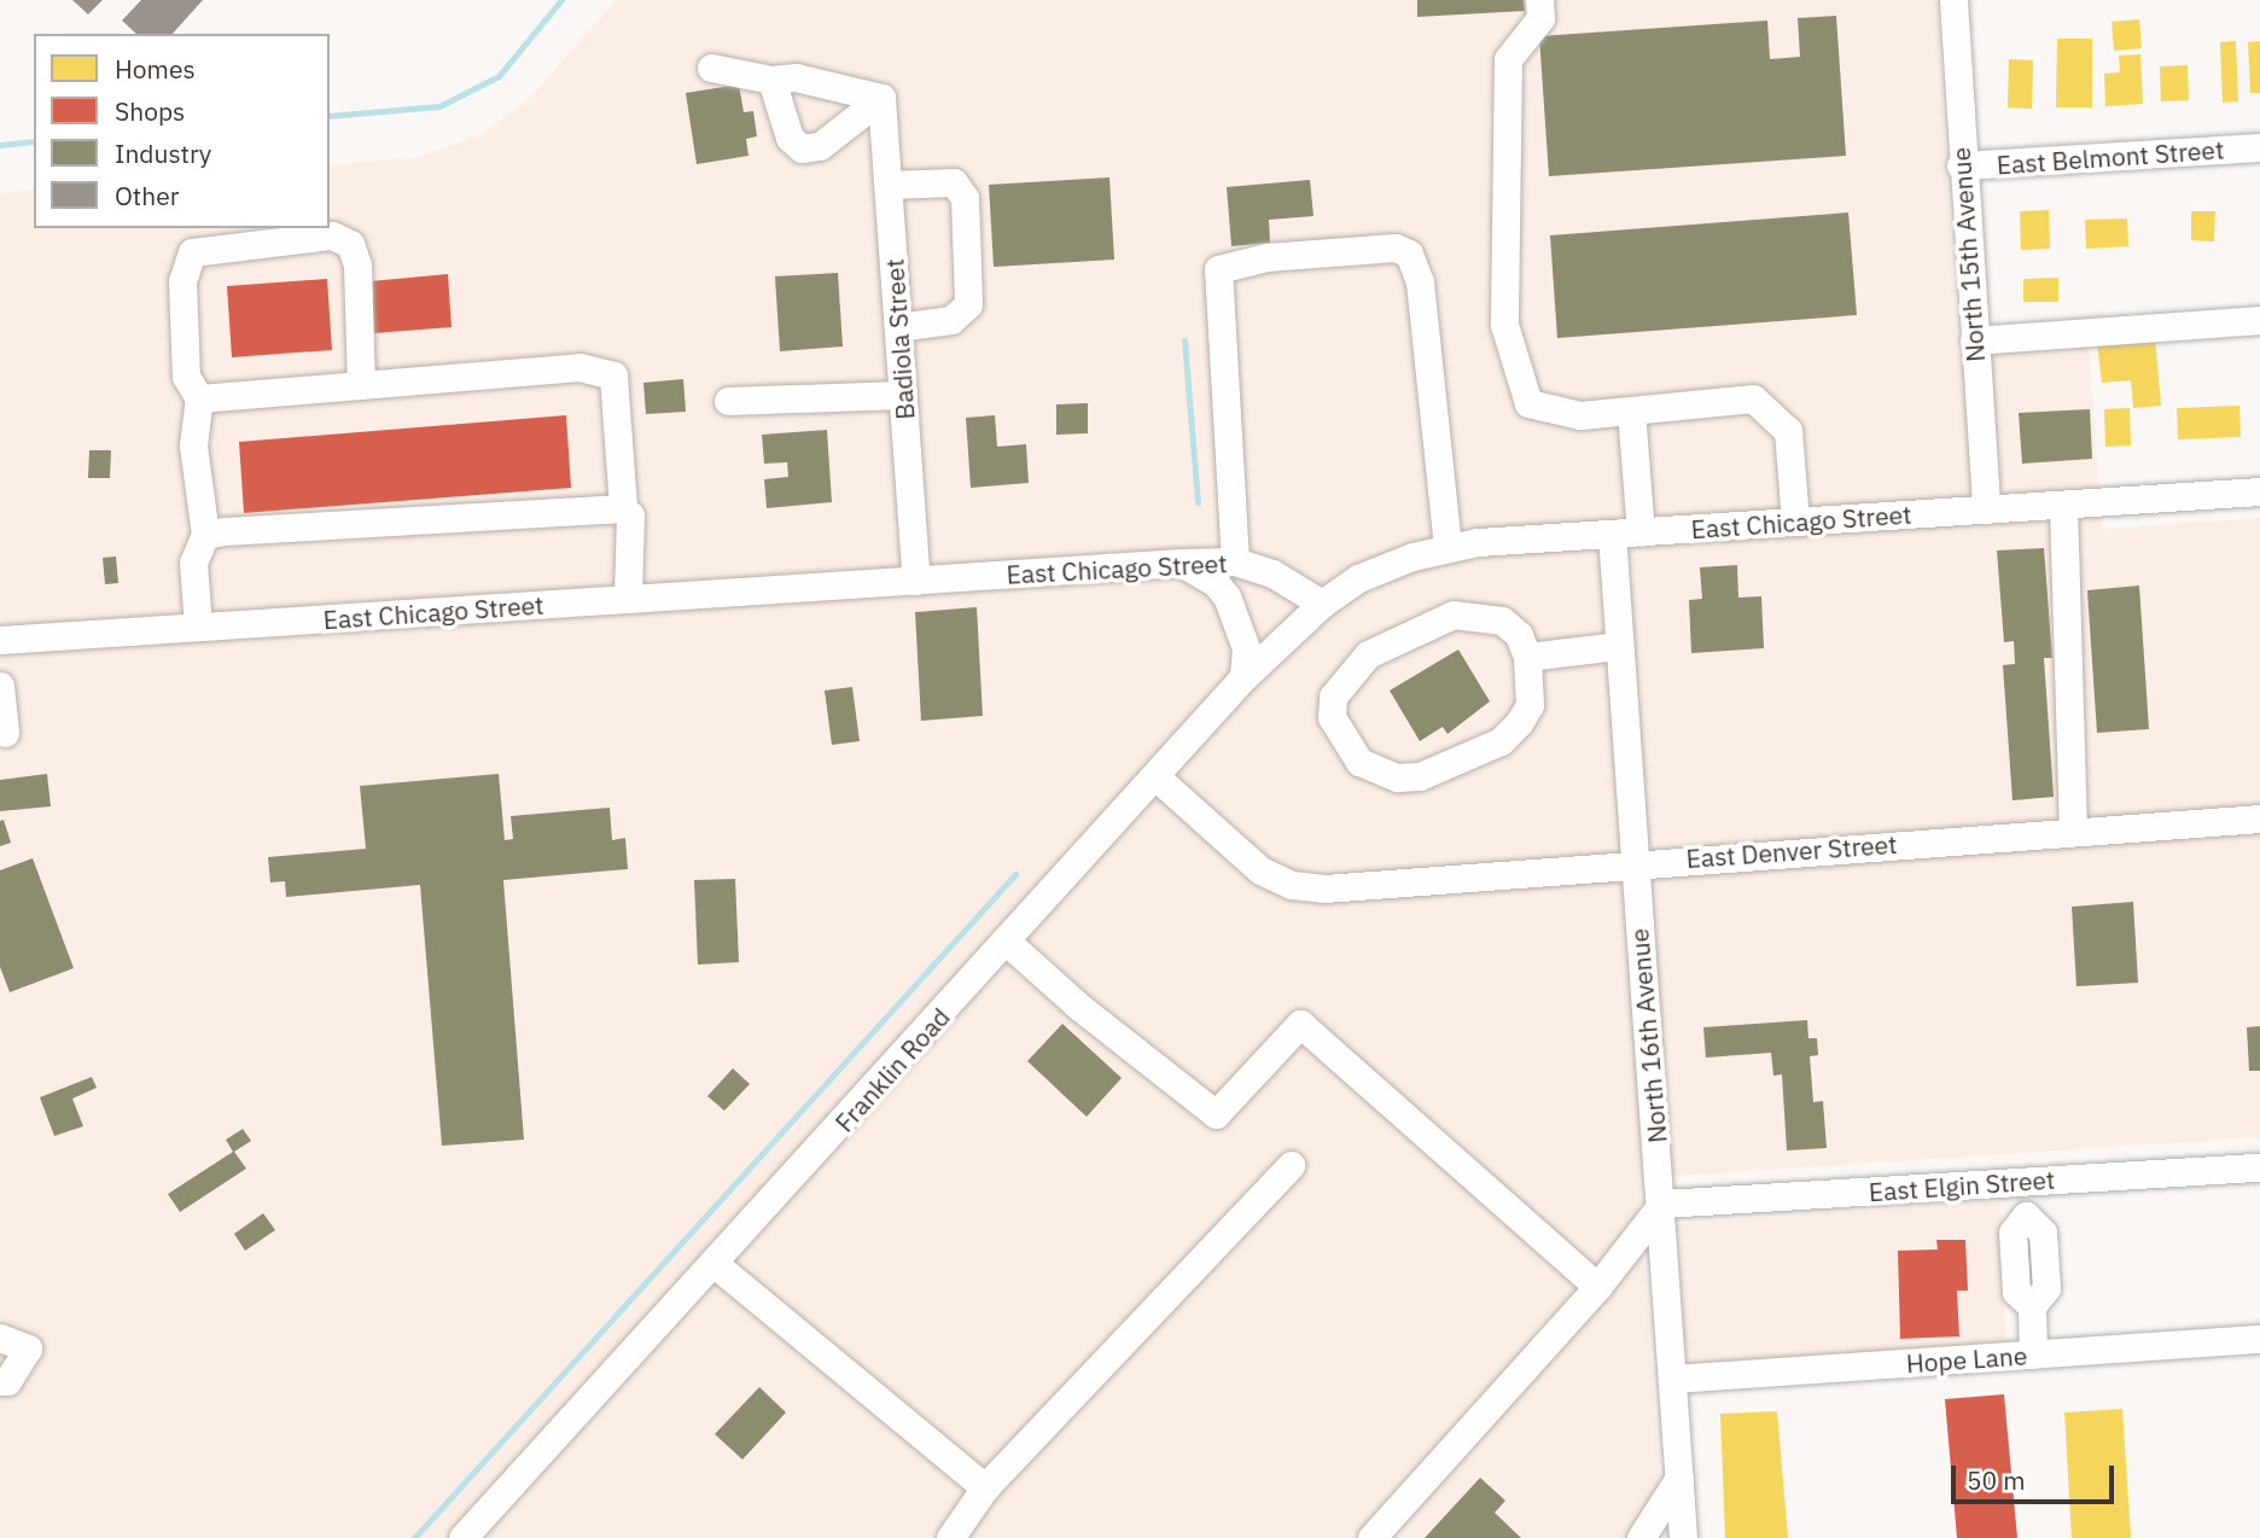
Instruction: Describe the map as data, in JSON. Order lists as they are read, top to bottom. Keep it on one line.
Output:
{"streets":{"street":["East Belmont Street","North 15th Avenue","Badiola Street","East Chicago Street","East Denver Street","North 16th Avenue","Franklin Road","East Elgin Street","Hope Lane"]},"crossings":[["East Belmont Street","North 15th Avenue"],["North 15th Avenue","East Chicago Street"],["Badiola Street","East Chicago Street"],["East Chicago Street","North 16th Avenue"],["East Chicago Street","Franklin Road"],["East Denver Street","North 16th Avenue"],["East Denver Street","Franklin Road"],["North 16th Avenue","East Elgin Street"],["North 16th Avenue","Hope Lane"]],"legend":["Homes","Shops","Industry","Other"],"scale_bar":"50 m"}
